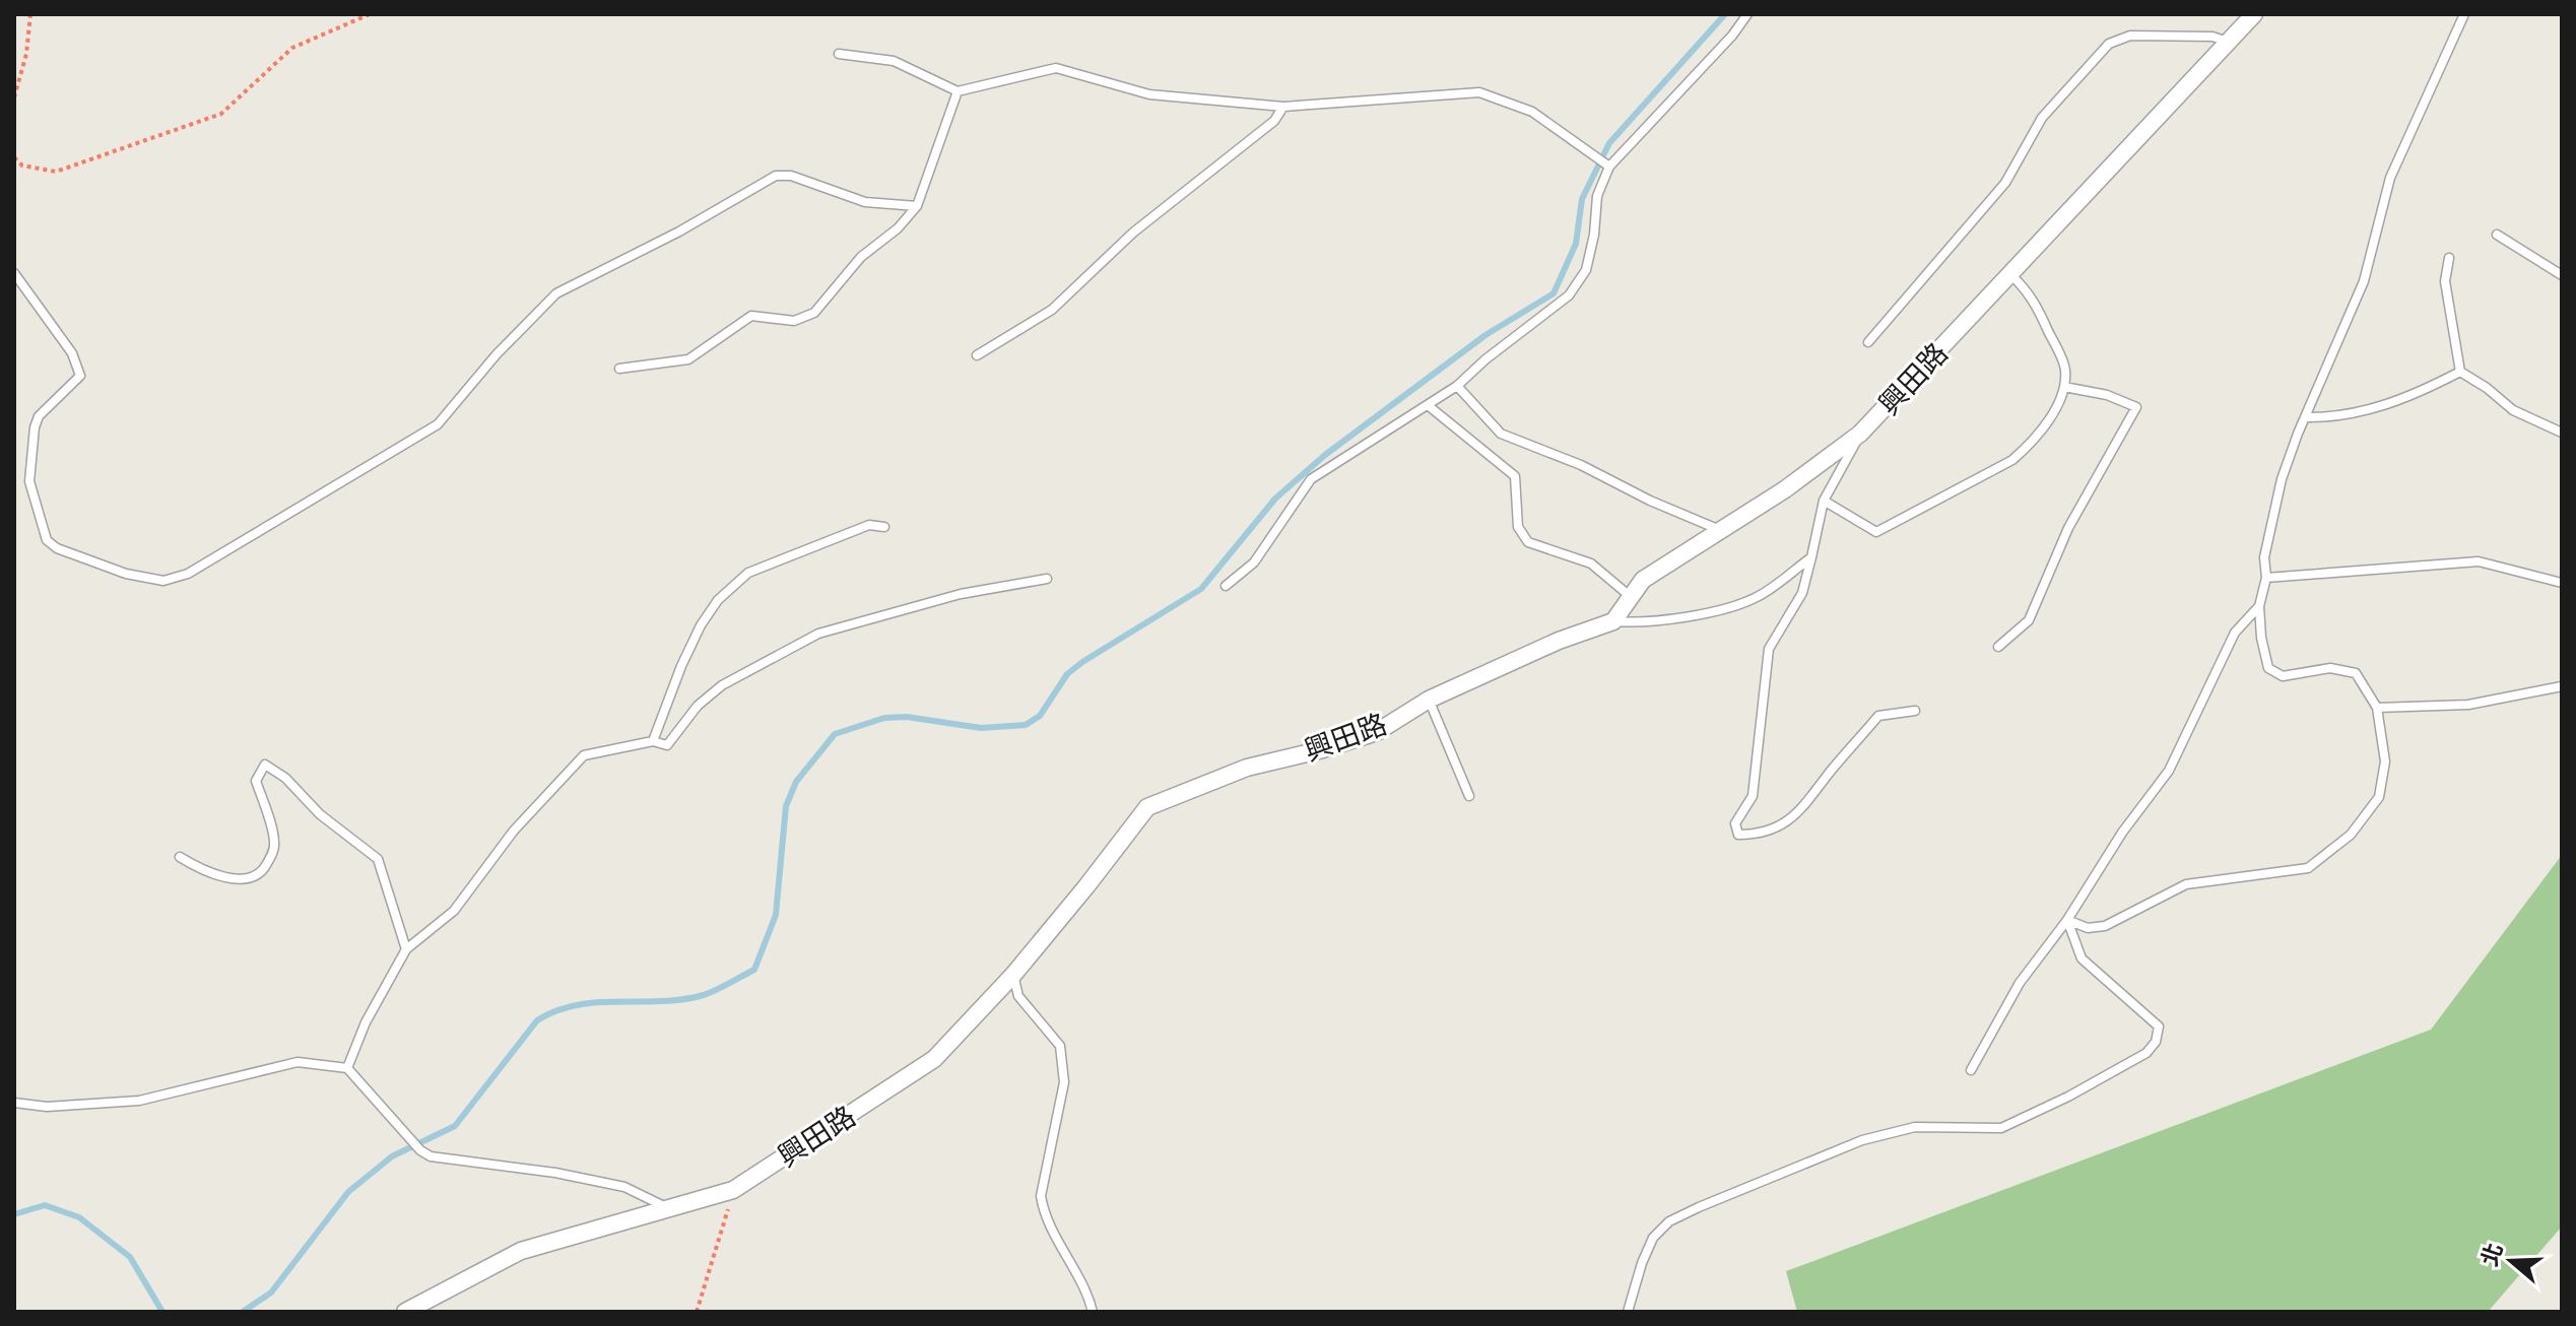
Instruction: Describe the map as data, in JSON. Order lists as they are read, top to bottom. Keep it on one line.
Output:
{"streets":{"street":["興田路"]},"north":"left"}
